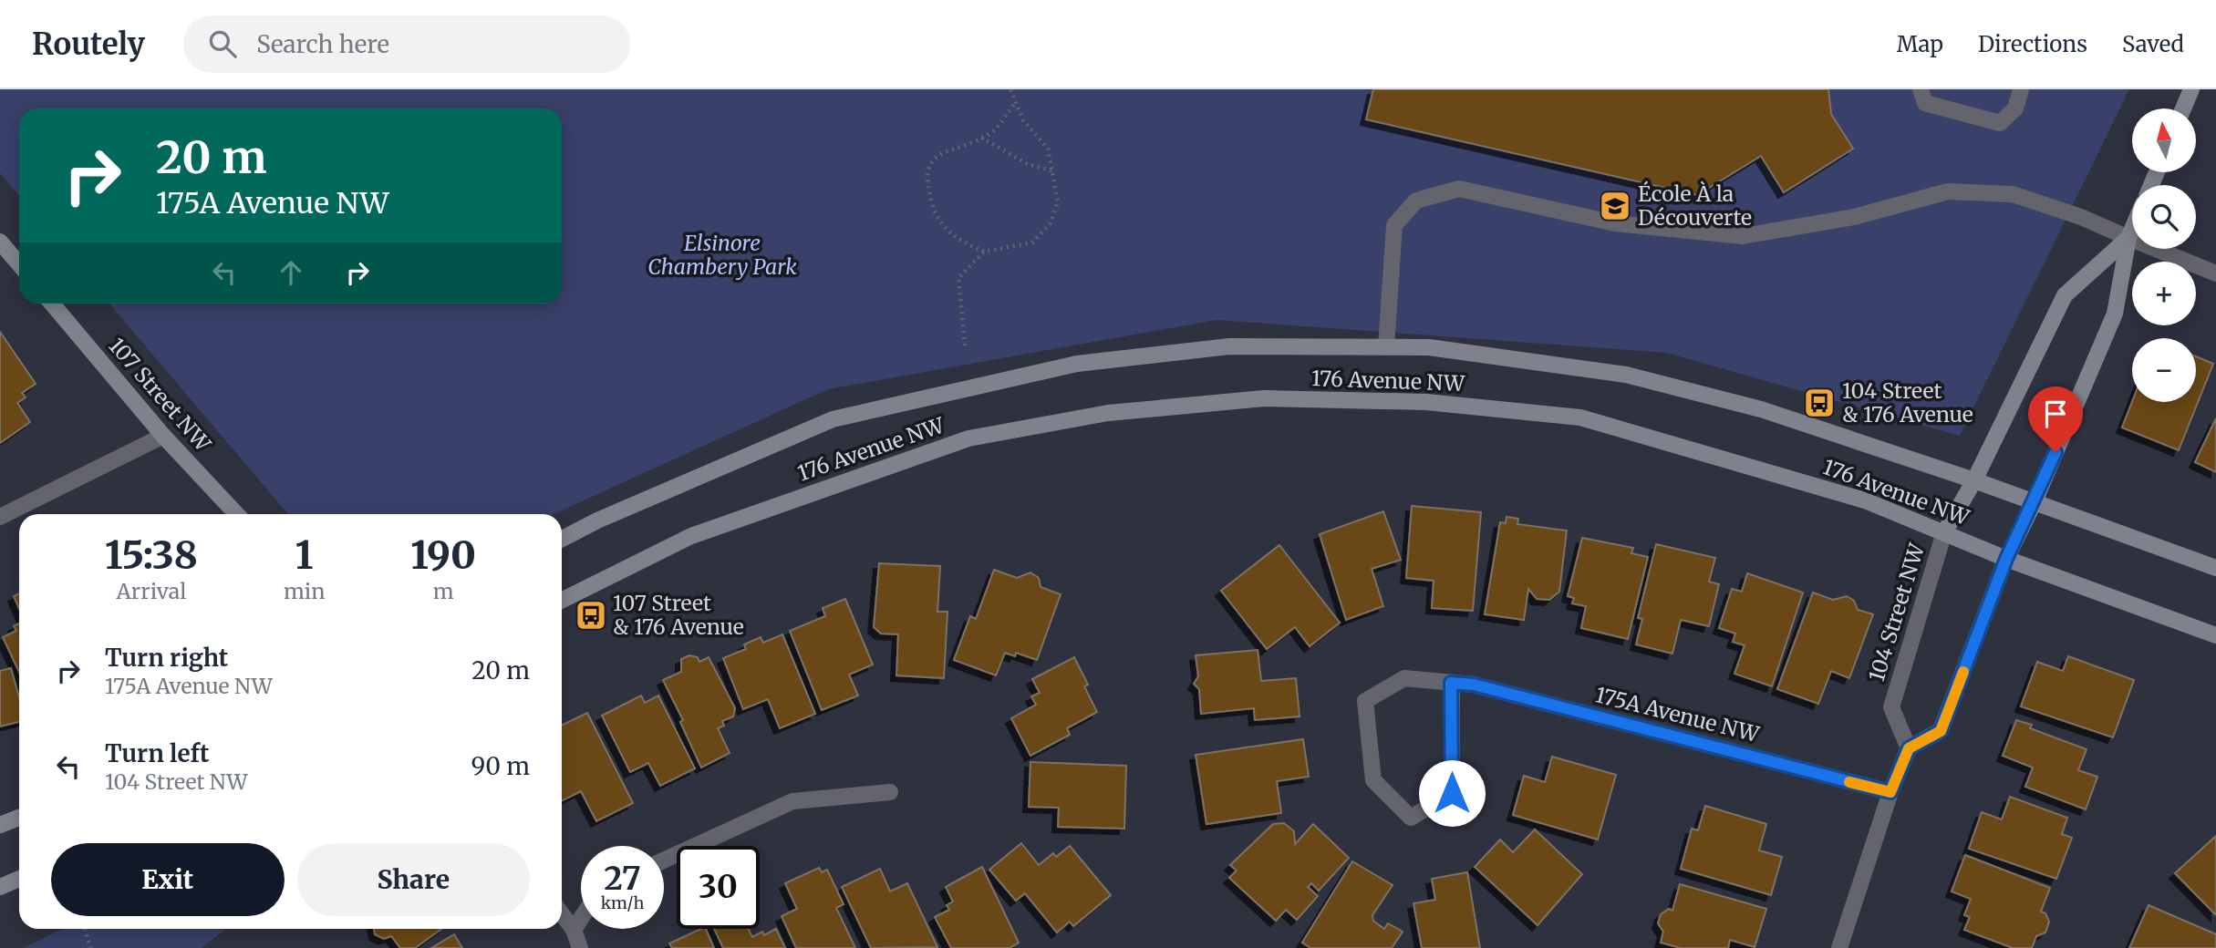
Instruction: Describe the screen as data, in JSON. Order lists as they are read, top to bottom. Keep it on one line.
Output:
{"streets":{"street":["176 Avenue NW","107 Street NW","104 Street NW","175A Avenue NW"]},"crossings":[["176 Avenue NW","104 Street NW"]],"parks":["Elsinore Chambery Park"],"places":{"school or university":["École À la Découverte"],"bus stop":["104 Street & 176 Avenue","107 Street & 176 Avenue"]},"north":"top","page":{"header":"Routely","search":"Search here","nav":["Map","Directions","Saved"],"map_buttons":["+","−"],"turn":["20 m","175A Avenue NW"],"eta":["15:38","Arrival","1","min","190","m"],"list":[{"name":"Turn right","note":"175A Avenue NW","value":"20 m"},{"name":"Turn left","note":"104 Street NW","value":"90 m"}],"buttons":["Exit","Share"],"speed":"27 km/h","limit":"30"}}
